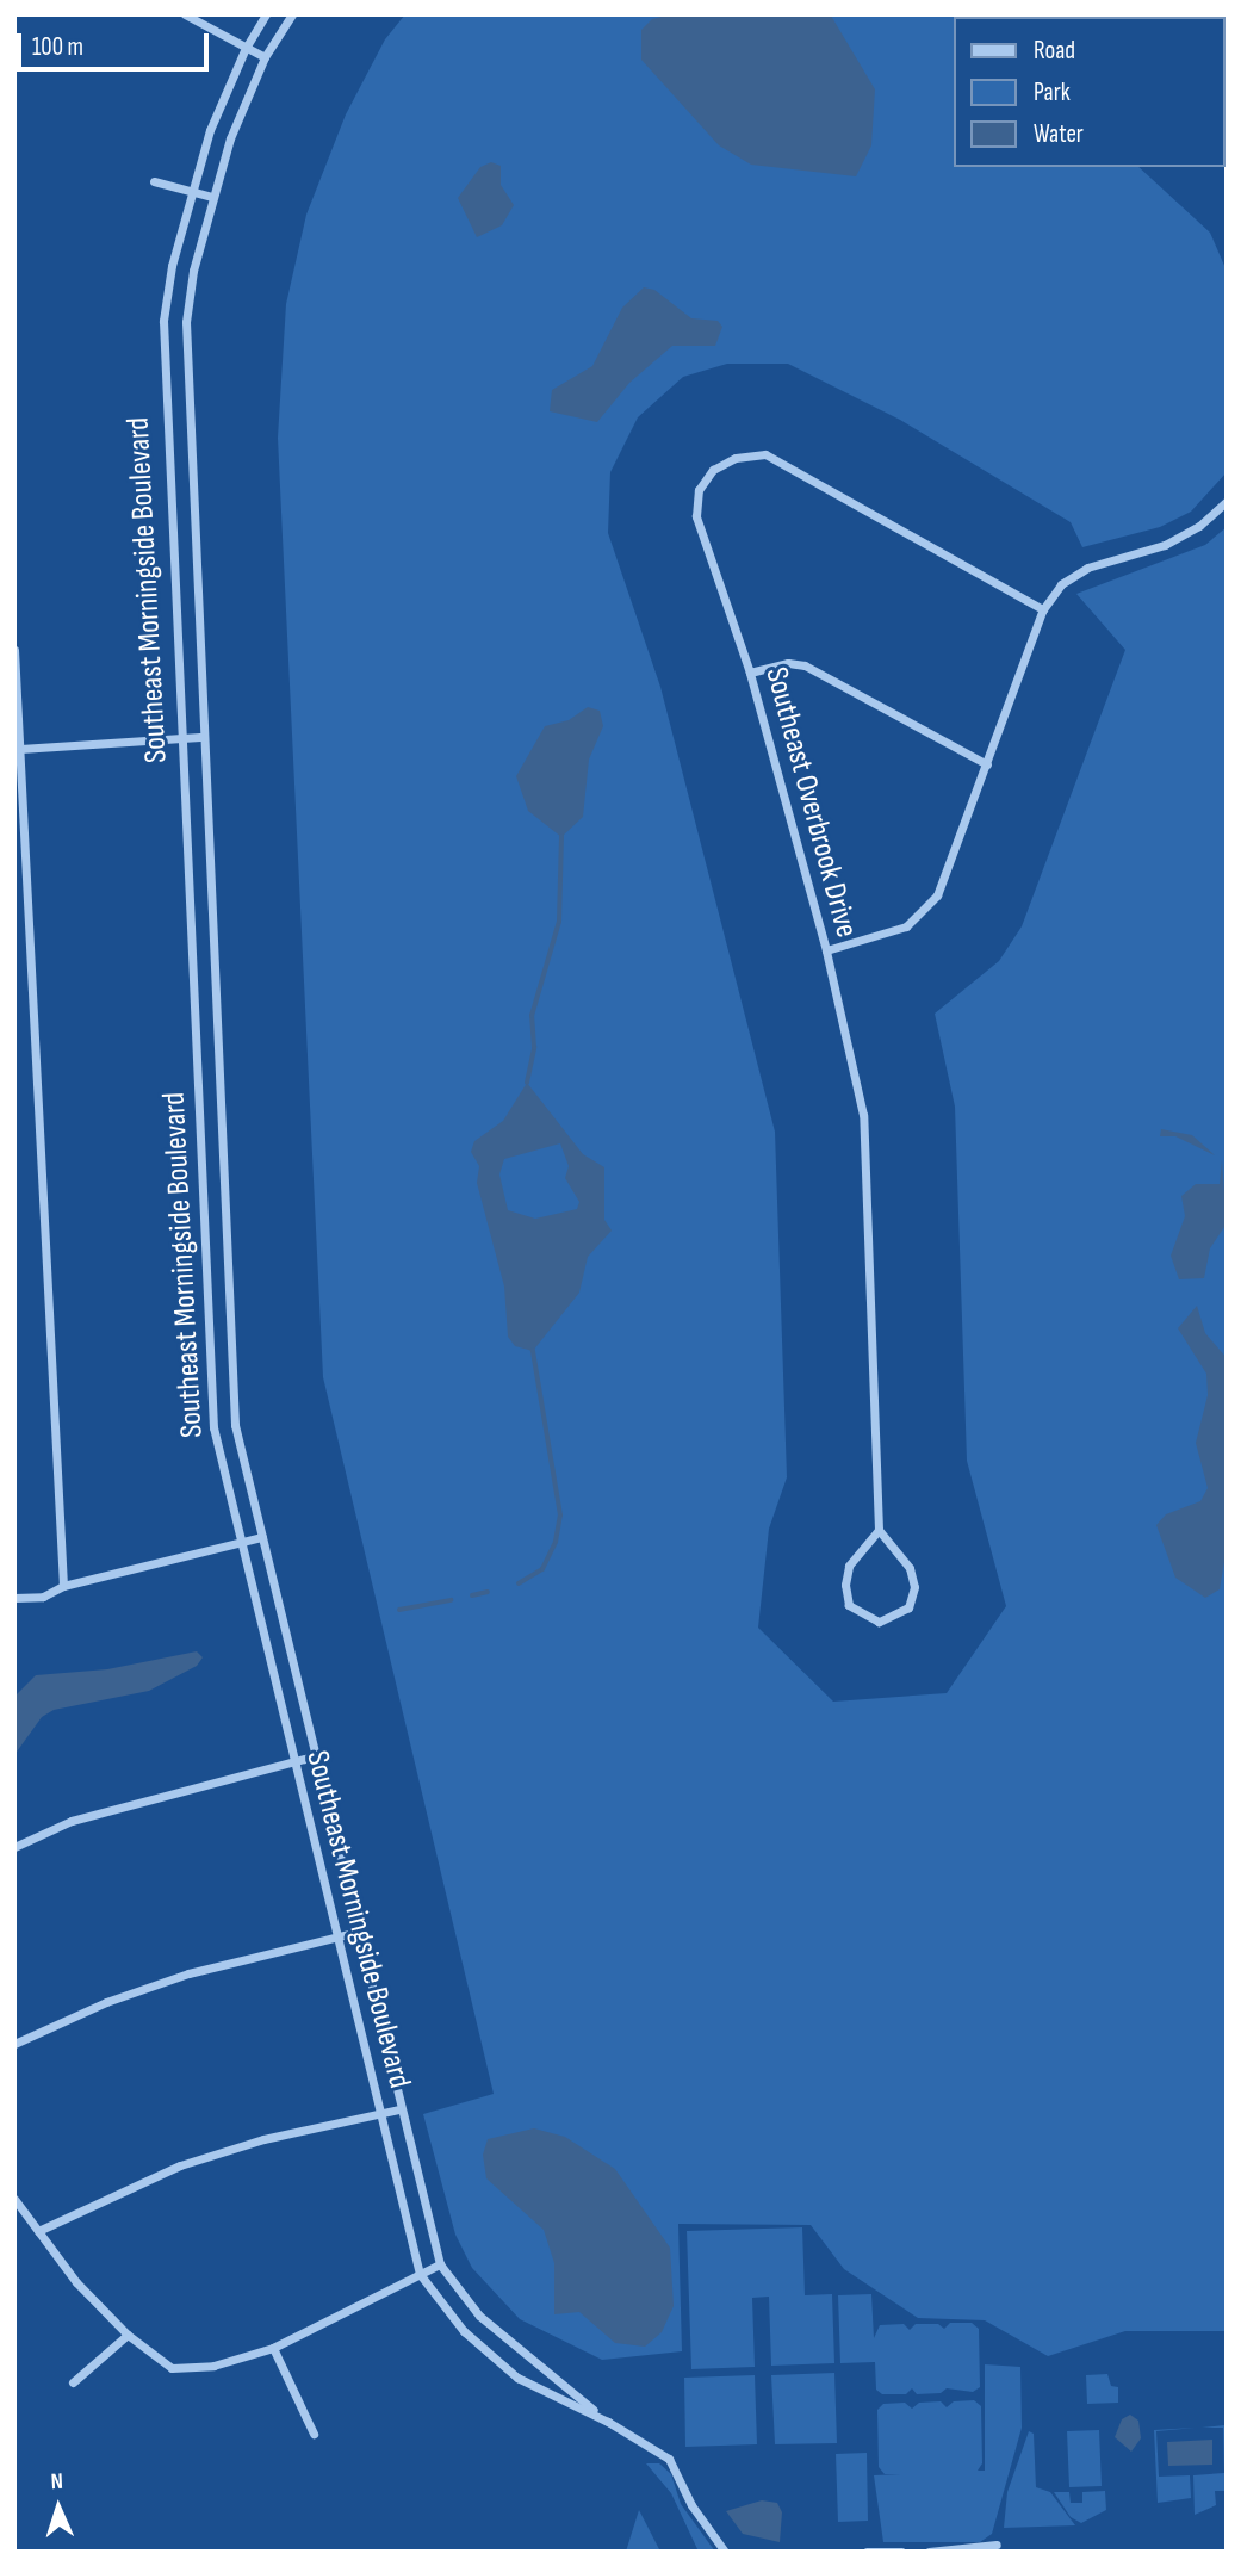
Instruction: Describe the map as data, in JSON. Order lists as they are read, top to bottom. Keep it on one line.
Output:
{"streets":{"street":["Southeast Morningside Boulevard","Southeast Overbrook Drive"]},"legend":["Road","Park","Water"],"scale_bar":"100 m","north":"top"}
